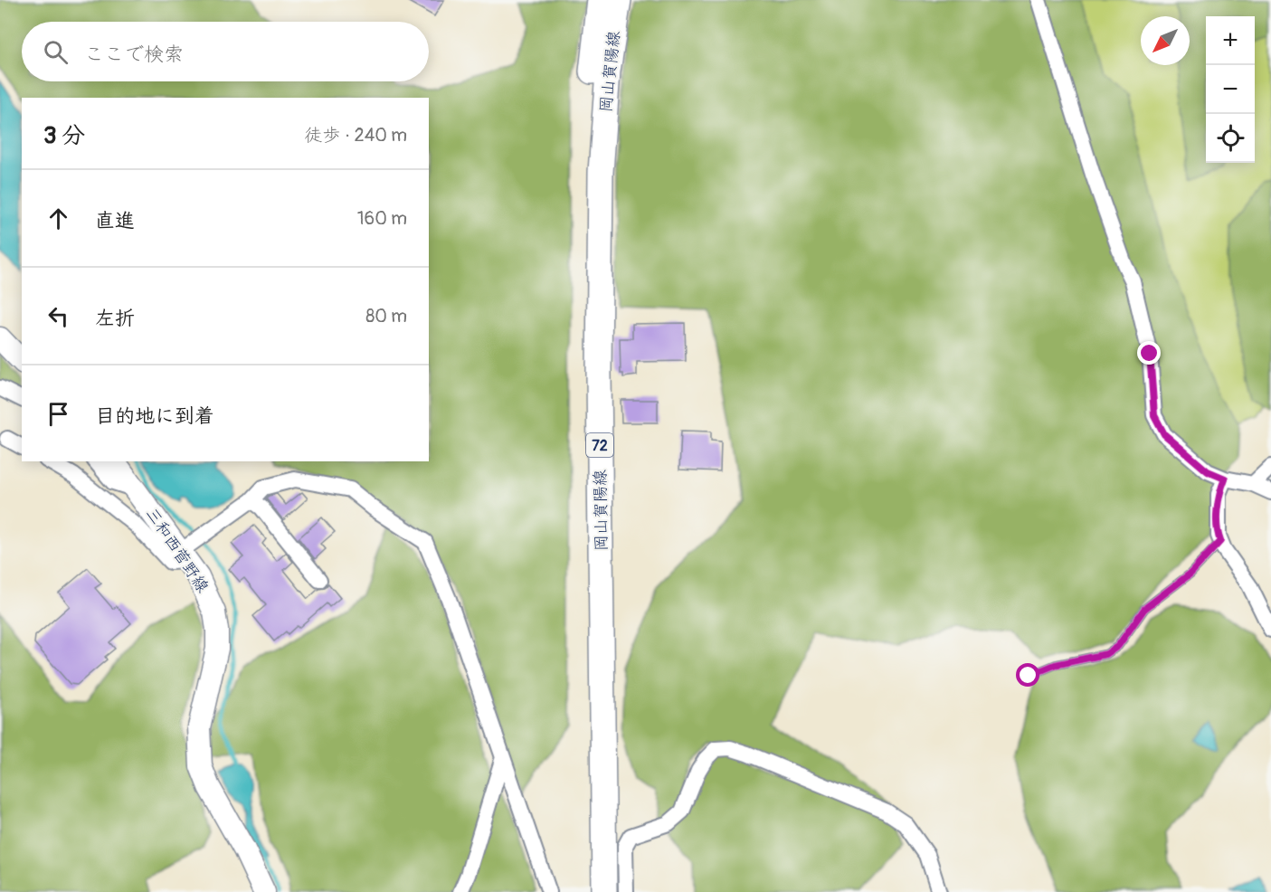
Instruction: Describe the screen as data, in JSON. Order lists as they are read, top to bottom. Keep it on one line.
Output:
{"streets":{"main road":["岡山賀陽線","72","三和西菅野線"]},"north":"bottom left","page":{"map_buttons":["+","−"],"search":"ここで検索","heading":["3 分","徒歩 · 240 m"],"list":[["直進","160 m"],["左折","80 m"],"目的地に到着"]}}
